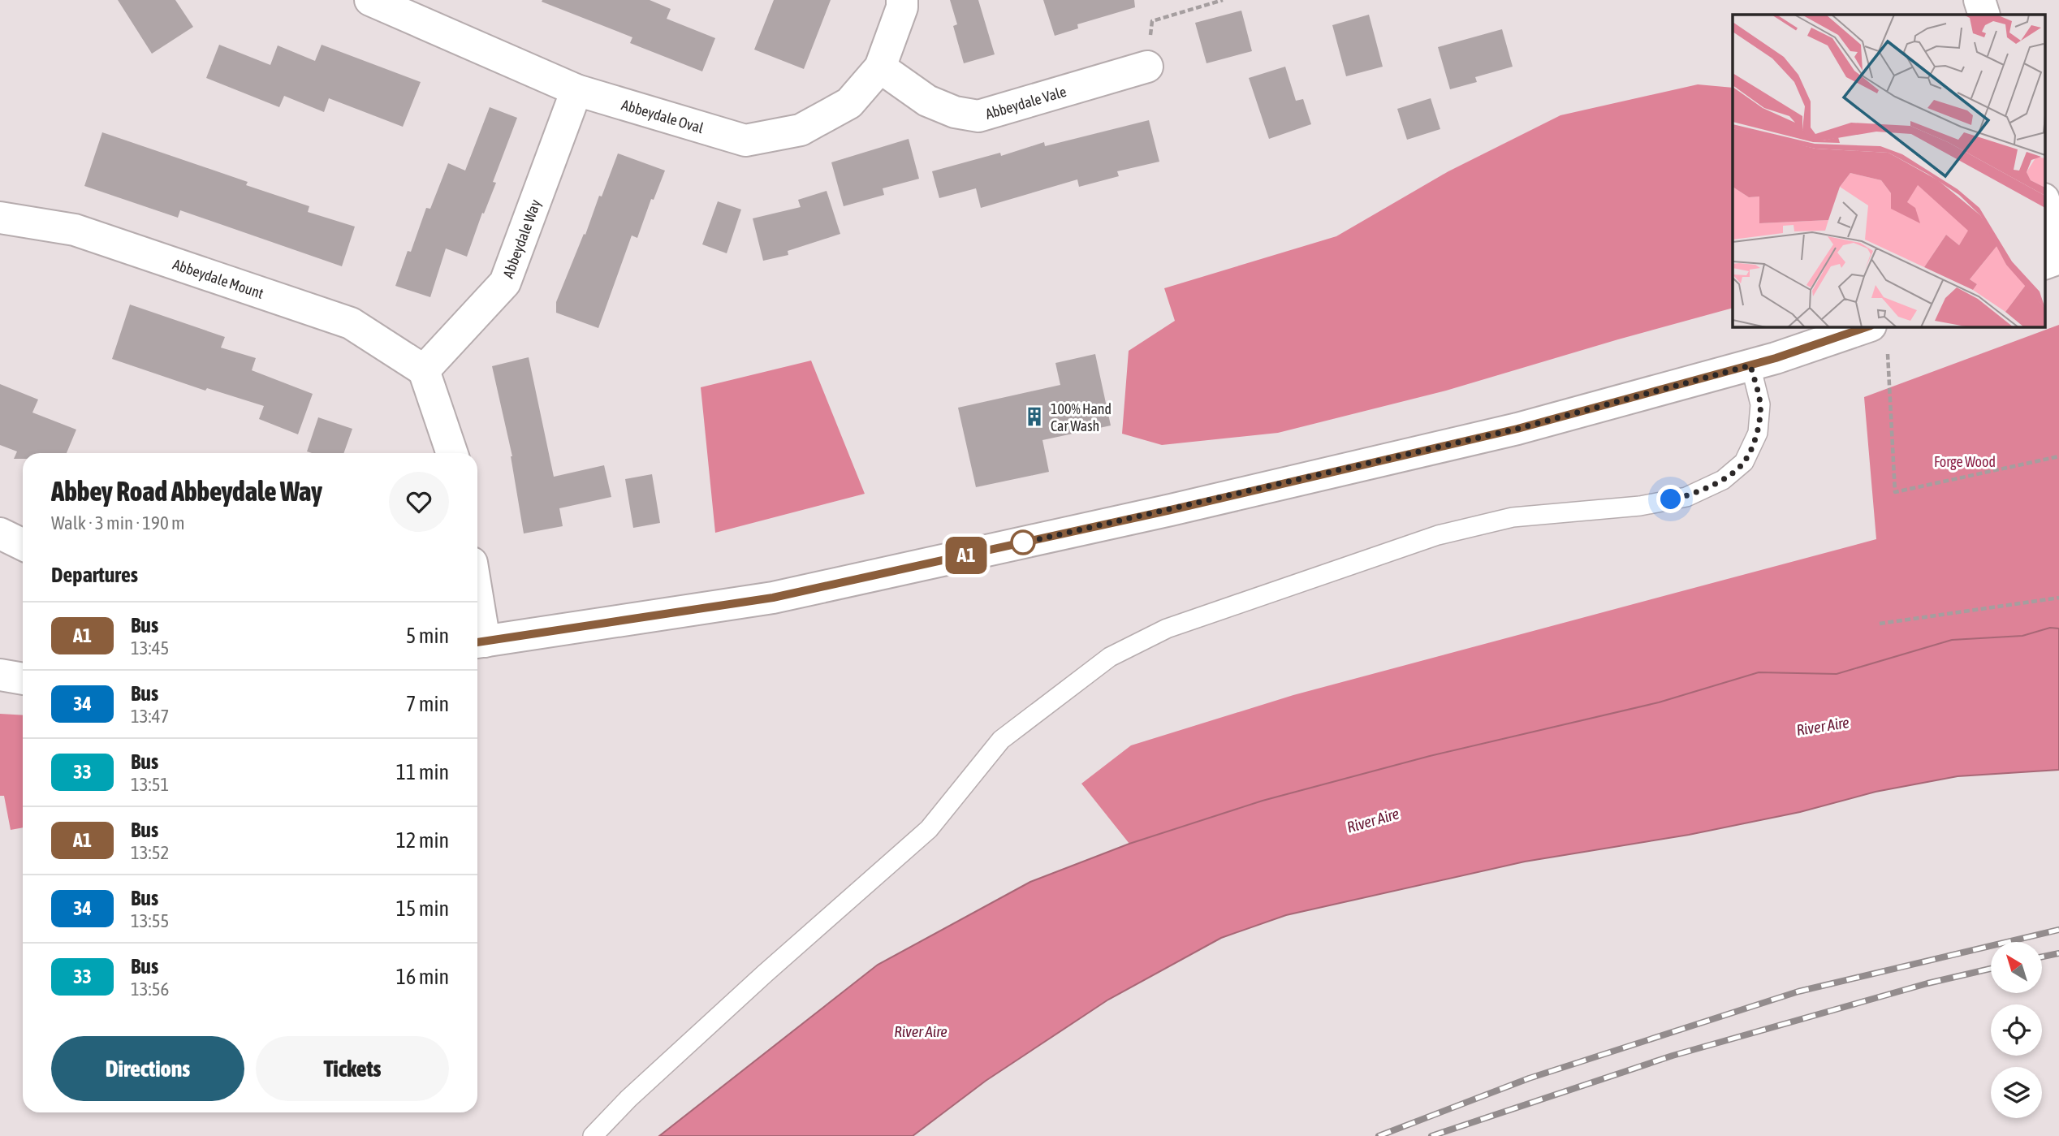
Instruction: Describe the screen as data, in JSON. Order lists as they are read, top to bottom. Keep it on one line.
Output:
{"streets":{"street":["Abbeydale Vale","Abbeydale Oval","Abbeydale Way","Abbeydale Mount"]},"crossings":[["Abbeydale Vale","Abbeydale Oval"],["Abbeydale Oval","Abbeydale Way"],["Abbeydale Way","Abbeydale Mount"]],"water":["River Aire"],"parks":["Forge Wood"],"places":{"building":["100% Hand Car Wash"]},"lines":["bus line A1"],"north":"top left","page":{"on_map":"A1","heading":[["Abbey Road Abbeydale Way","Walk · 3 min · 190 m"],"Departures"],"list":[{"mark":"A1","name":"Bus","note":"13:45","value":"5 min"},{"mark":"34","name":"Bus","note":"13:47","value":"7 min"},{"mark":"33","name":"Bus","note":"13:51","value":"11 min"},{"mark":"A1","name":"Bus","note":"13:52","value":"12 min"},{"mark":"34","name":"Bus","note":"13:55","value":"15 min"},{"mark":"33","name":"Bus","note":"13:56","value":"16 min"}],"buttons":["Directions","Tickets"]}}
